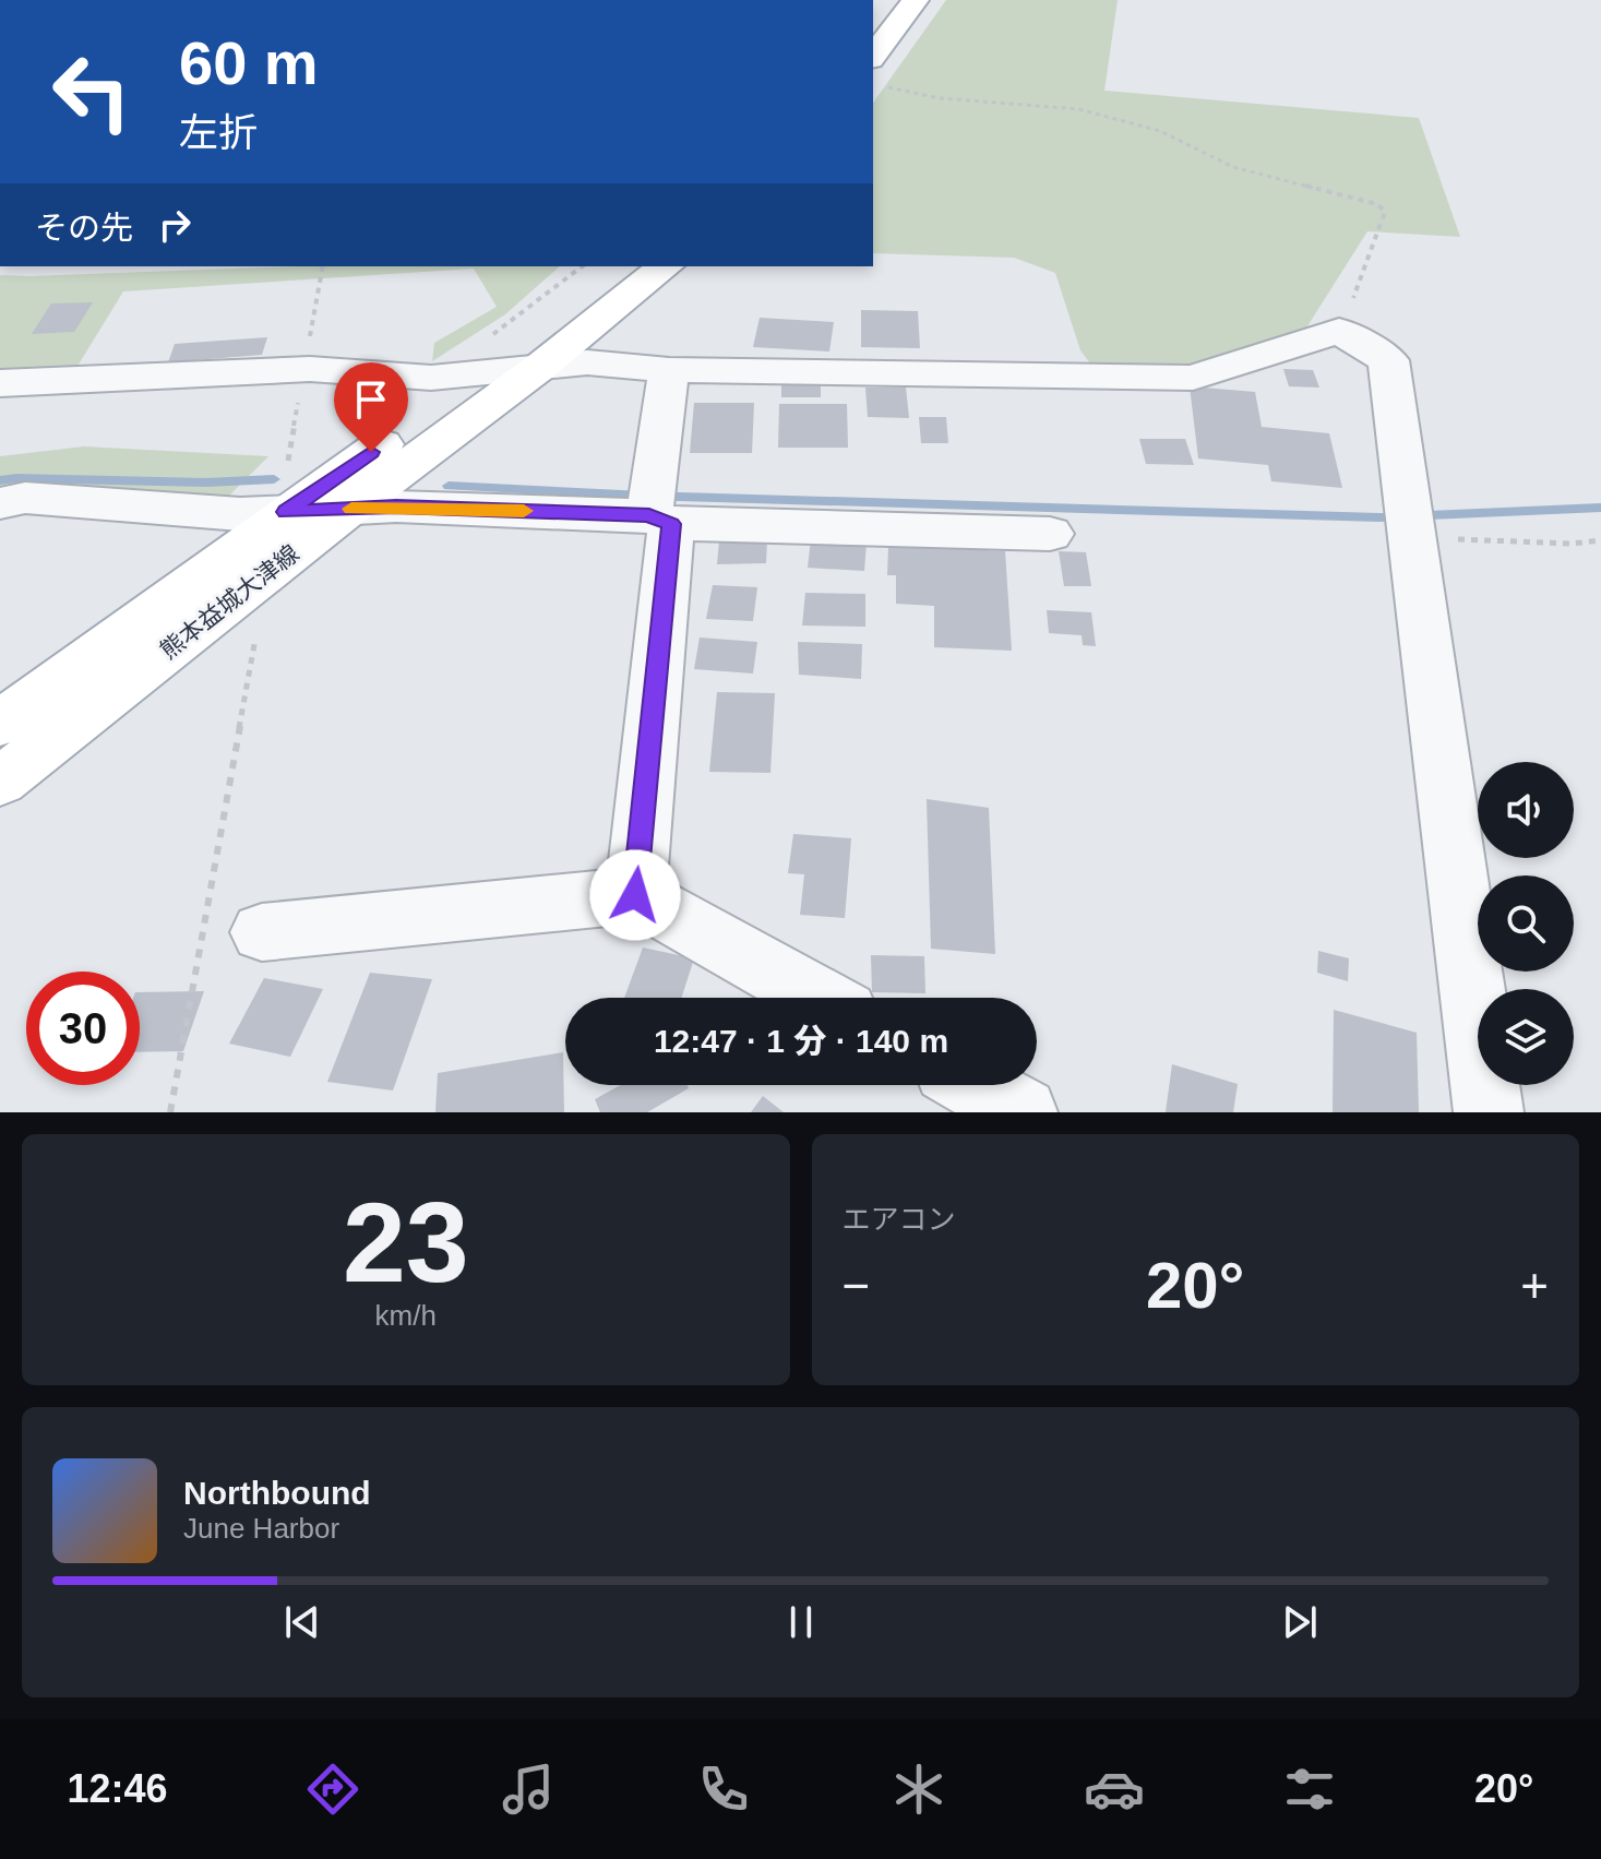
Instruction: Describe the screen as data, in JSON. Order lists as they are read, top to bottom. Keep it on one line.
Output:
{"streets":{"main road":["熊本益城大津線"]},"page":{"turn":["60 m","左折"],"then":"その先","limit":"30","trip":"12:47 · 1 分 · 140 m","tile":[["23","km/h"],"エアコン"],"heat":["−","20°","+"],"song":["Northbound","June Harbor"],"tabs":["12:46","20°"]}}
